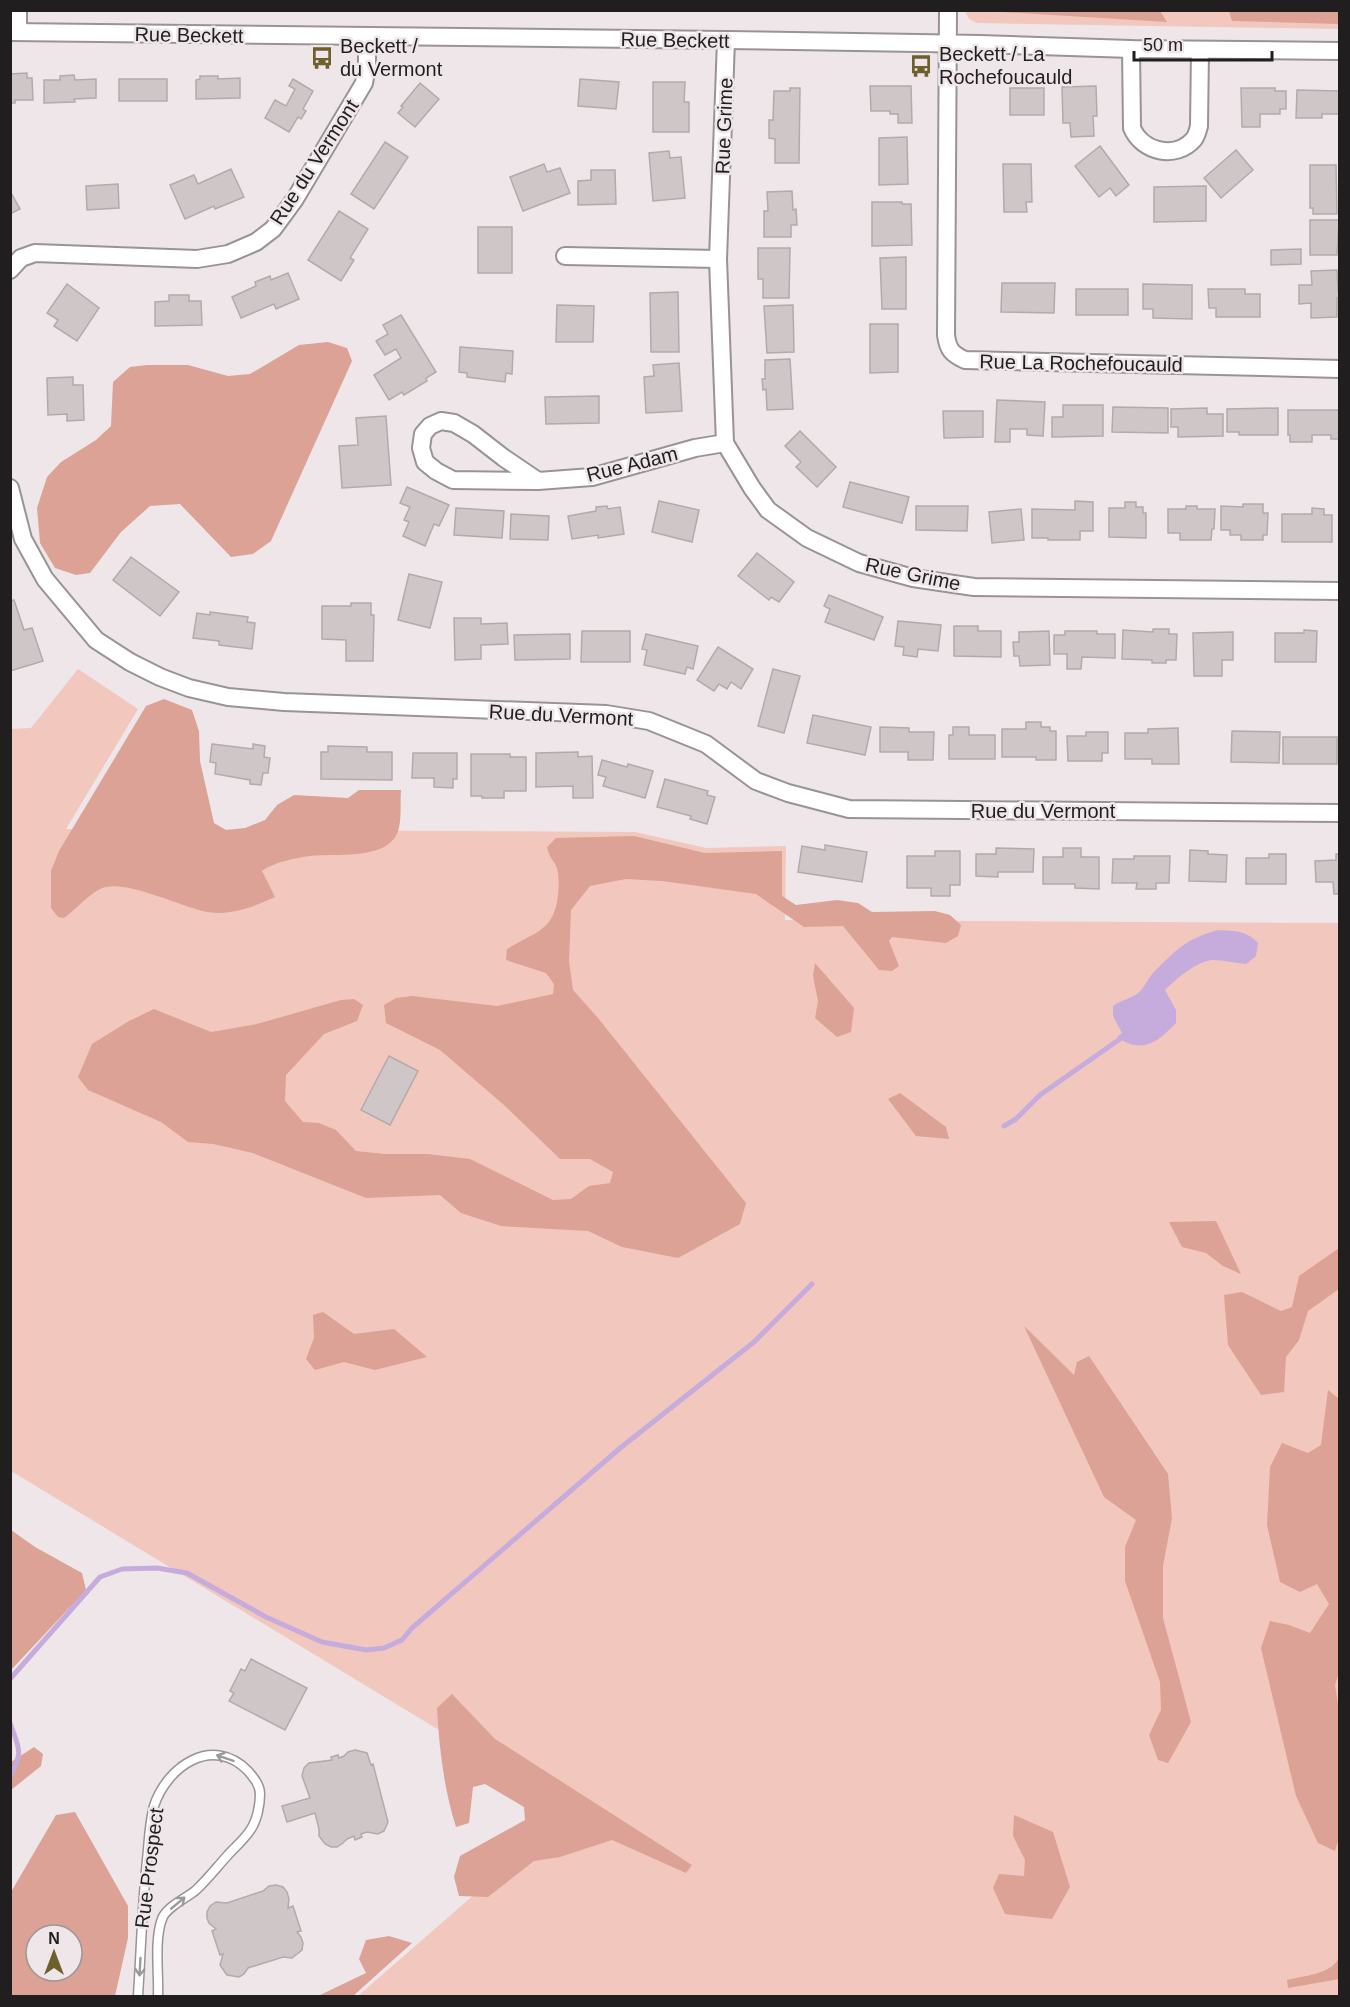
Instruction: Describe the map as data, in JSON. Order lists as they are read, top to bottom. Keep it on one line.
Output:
{"streets":{"street":["Rue Beckett","Rue Grime","Rue du Vermont","Rue La Rochefoucauld","Rue Adam"],"lane":["Rue Prospect"]},"crossings":[["Rue Beckett","Rue Grime"],["Rue Beckett","Rue du Vermont"],["Rue Beckett","Rue La Rochefoucauld"],["Rue Grime","Rue Adam"]],"places":{"bus stop":["Beckett / du Vermont","Beckett / La Rochefoucauld"]},"scale_bar":"50 m","north":"top"}
